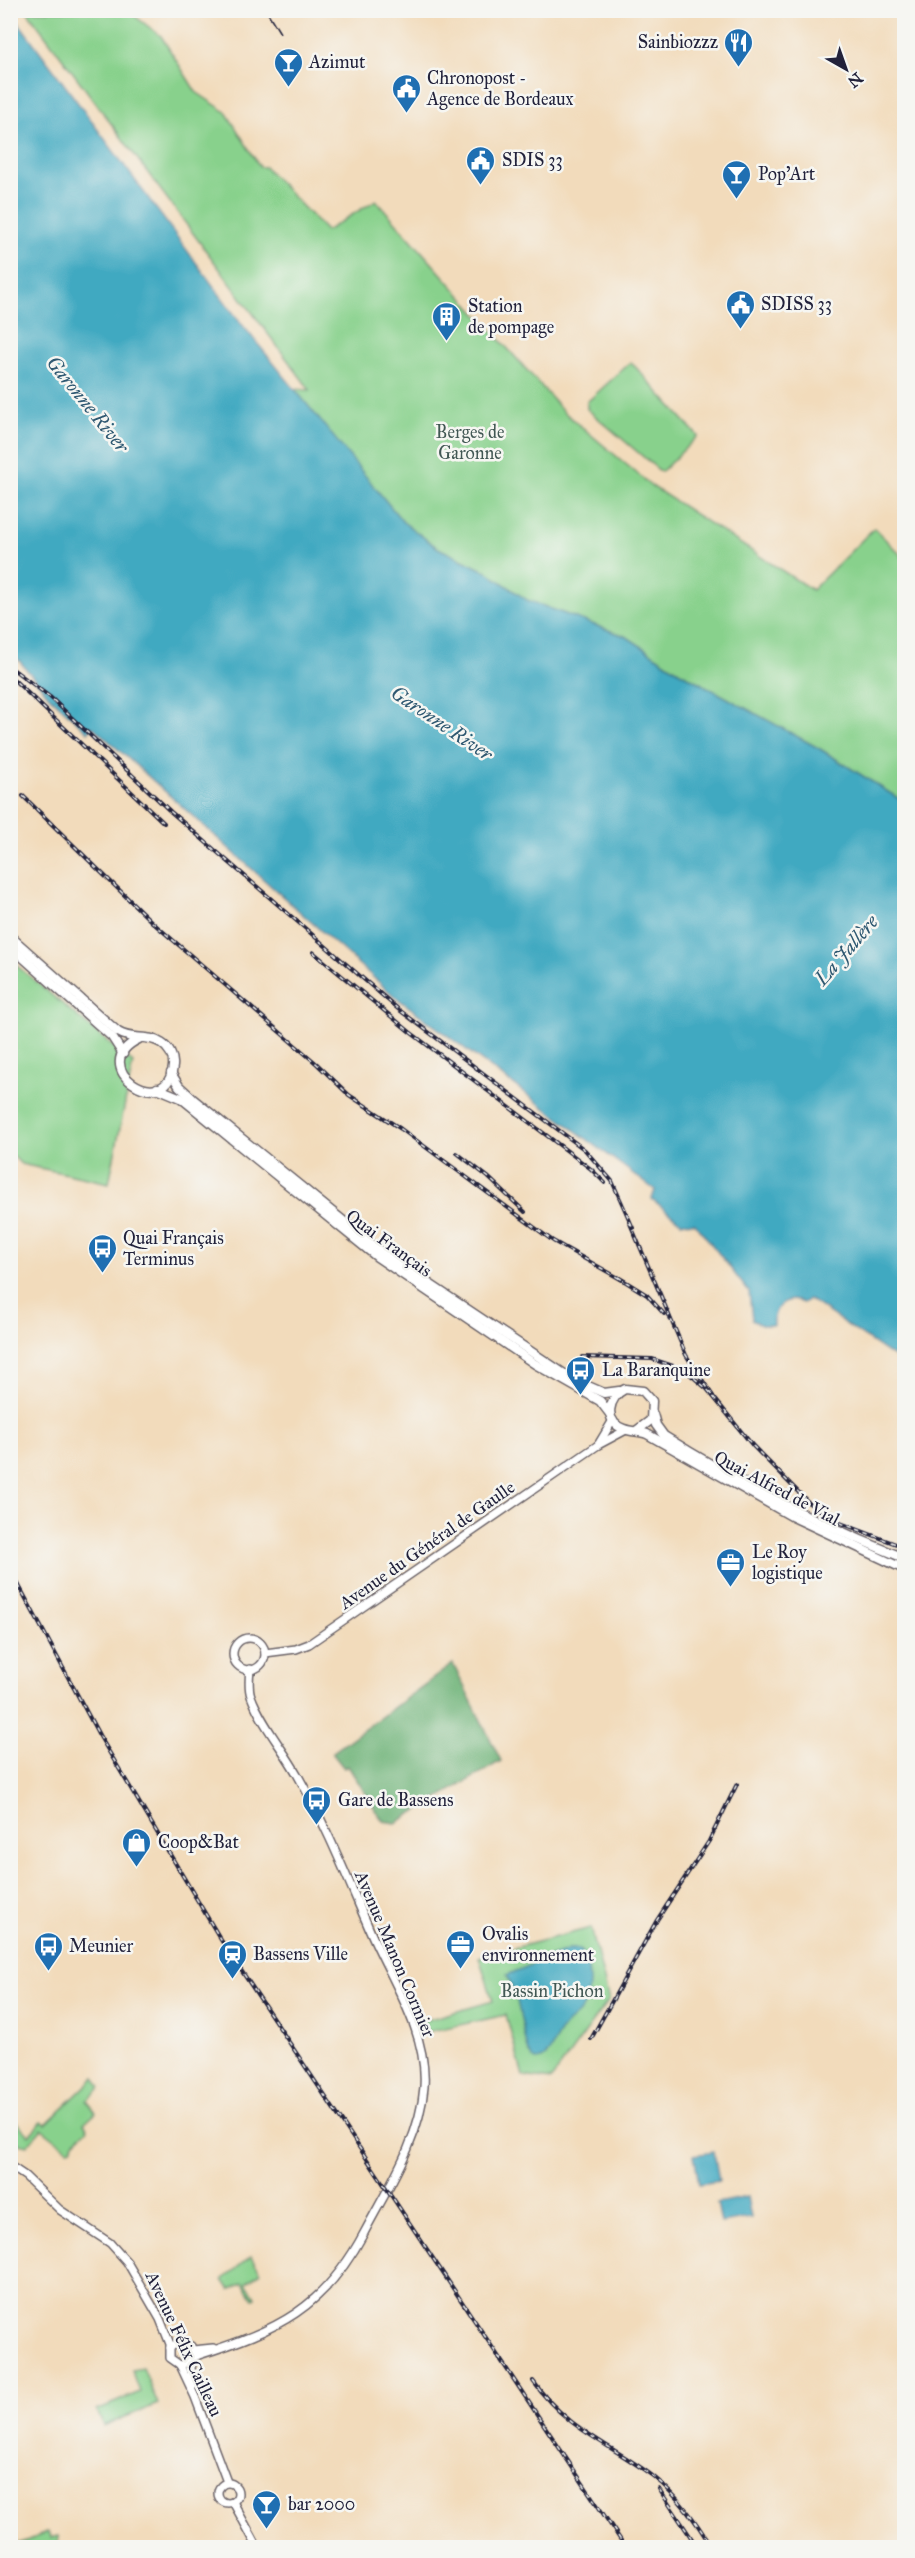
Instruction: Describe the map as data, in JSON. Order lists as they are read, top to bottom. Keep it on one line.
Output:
{"streets":{"main road":["Quai Français","Quai Alfred de Vial"],"street":["Avenue du Général de Gaulle","Avenue Manon Cormier","Avenue Félix Cailleau"]},"crossings":[["Quai Français","Quai Alfred de Vial"],["Quai Français","Avenue du Général de Gaulle"],["Quai Alfred de Vial","Avenue du Général de Gaulle"],["Avenue du Général de Gaulle","Avenue Manon Cormier"],["Avenue Manon Cormier","Avenue Félix Cailleau"]],"water":["Garonne River","La Jallère"],"parks":["Berges de Garonne","Bassin Pichon"],"places":{"restaurant":["Sainbiozzz"],"bar":["Azimut","Pop’Art","bar 2000"],"public building":["Chronopost - Agence de Bordeaux","SDIS 33","SDISS 33"],"building":["Station de pompage"],"bus stop":["Quai Français Terminus","La Baranquine","Gare de Bassens","Meunier"],"office":["Le Roy logistique","Ovalis environnement"],"shop":["Coop&Bat"],"station":["Bassens Ville"]},"north":"bottom right"}
